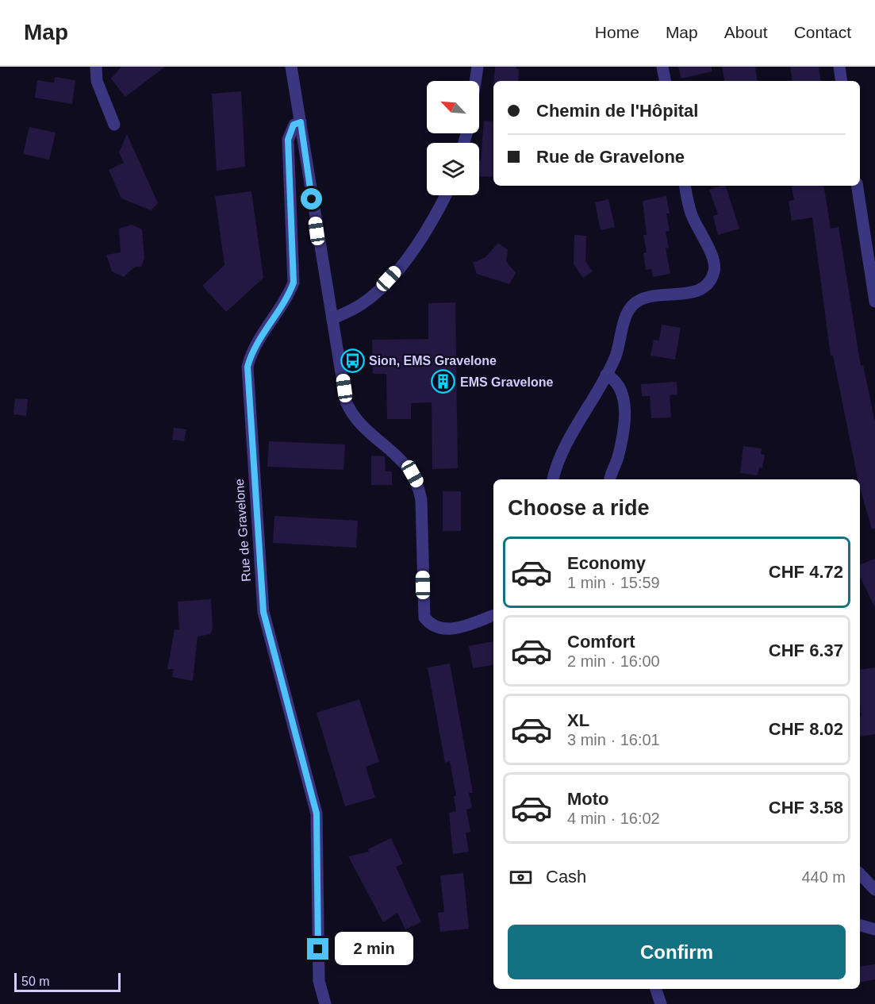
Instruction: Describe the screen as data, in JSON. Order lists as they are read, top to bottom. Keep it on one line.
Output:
{"streets":{"street":["Rue de Gravelone"]},"places":{"bus stop":["Sion, EMS Gravelone"],"building":["EMS Gravelone"]},"scale_bar":"50 m","north":"top left","page":{"header":"Map","nav":["Home","Map","About","Contact"],"banner":["Chemin de l'Hôpital","Rue de Gravelone"],"heading":"Choose a ride","list":[{"name":"Economy","note":"1 min · 15:59","value":"CHF 4.72"},{"name":"Comfort","note":"2 min · 16:00","value":"CHF 6.37"},{"name":"XL","note":"3 min · 16:01","value":"CHF 8.02"},{"name":"Moto","note":"4 min · 16:02","value":"CHF 3.58"}],"pay":["Cash","440 m"],"buttons":"Confirm","bubble":"2 min","scale":"50 m"}}
